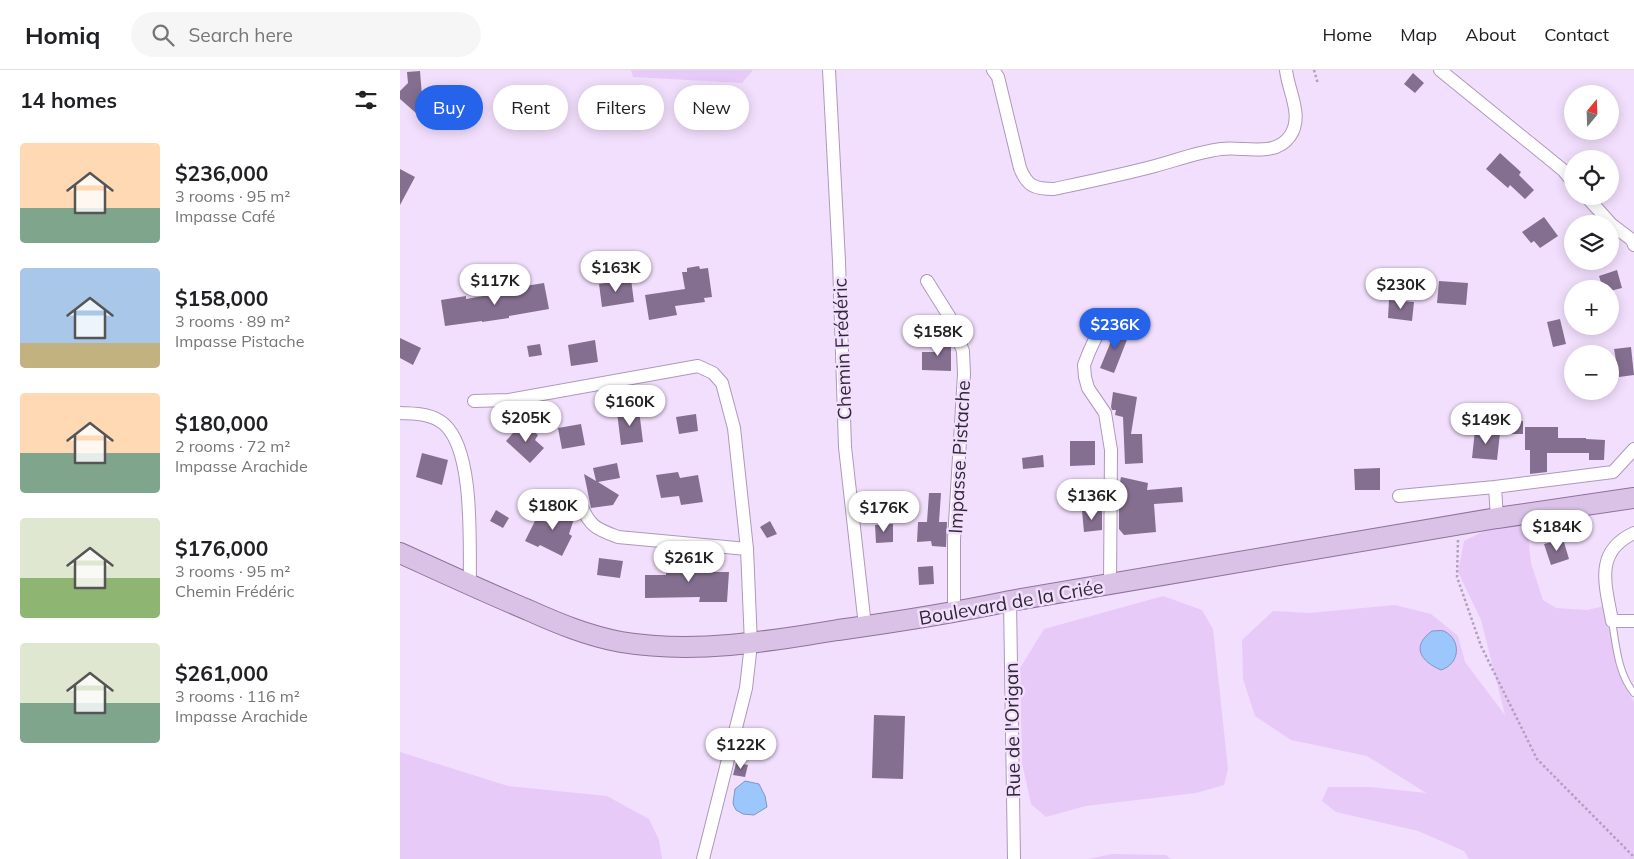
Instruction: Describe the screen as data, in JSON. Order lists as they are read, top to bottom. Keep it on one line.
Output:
{"streets":{"main road":["Boulevard de la Criée"],"street":["Chemin Frédéric","Impasse Pistache","Rue de l'Origan"]},"crossings":[["Chemin Frédéric","Boulevard de la Criée"],["Impasse Pistache","Boulevard de la Criée"],["Boulevard de la Criée","Rue de l'Origan"]],"north":"top","page":{"header":"Homiq","search":"Search here","nav":["Home","Map","About","Contact"],"heading":"14 homes","map_buttons":["+","−"],"chip":["Buy","Rent","Filters","New"],"list":[{"name":"$236,000","note":"3 rooms · 95 m² · Impasse Café"},{"name":"$158,000","note":"3 rooms · 89 m² · Impasse Pistache"},{"name":"$180,000","note":"2 rooms · 72 m² · Impasse Arachide"},{"name":"$176,000","note":"3 rooms · 95 m² · Chemin Frédéric"},{"name":"$261,000","note":"3 rooms · 116 m² · Impasse Arachide"}],"price":["$163K","$117K","$230K","$236K","$158K","$160K","$205K","$149K","$136K","$180K","$176K","$184K","$261K","$122K"]}}
